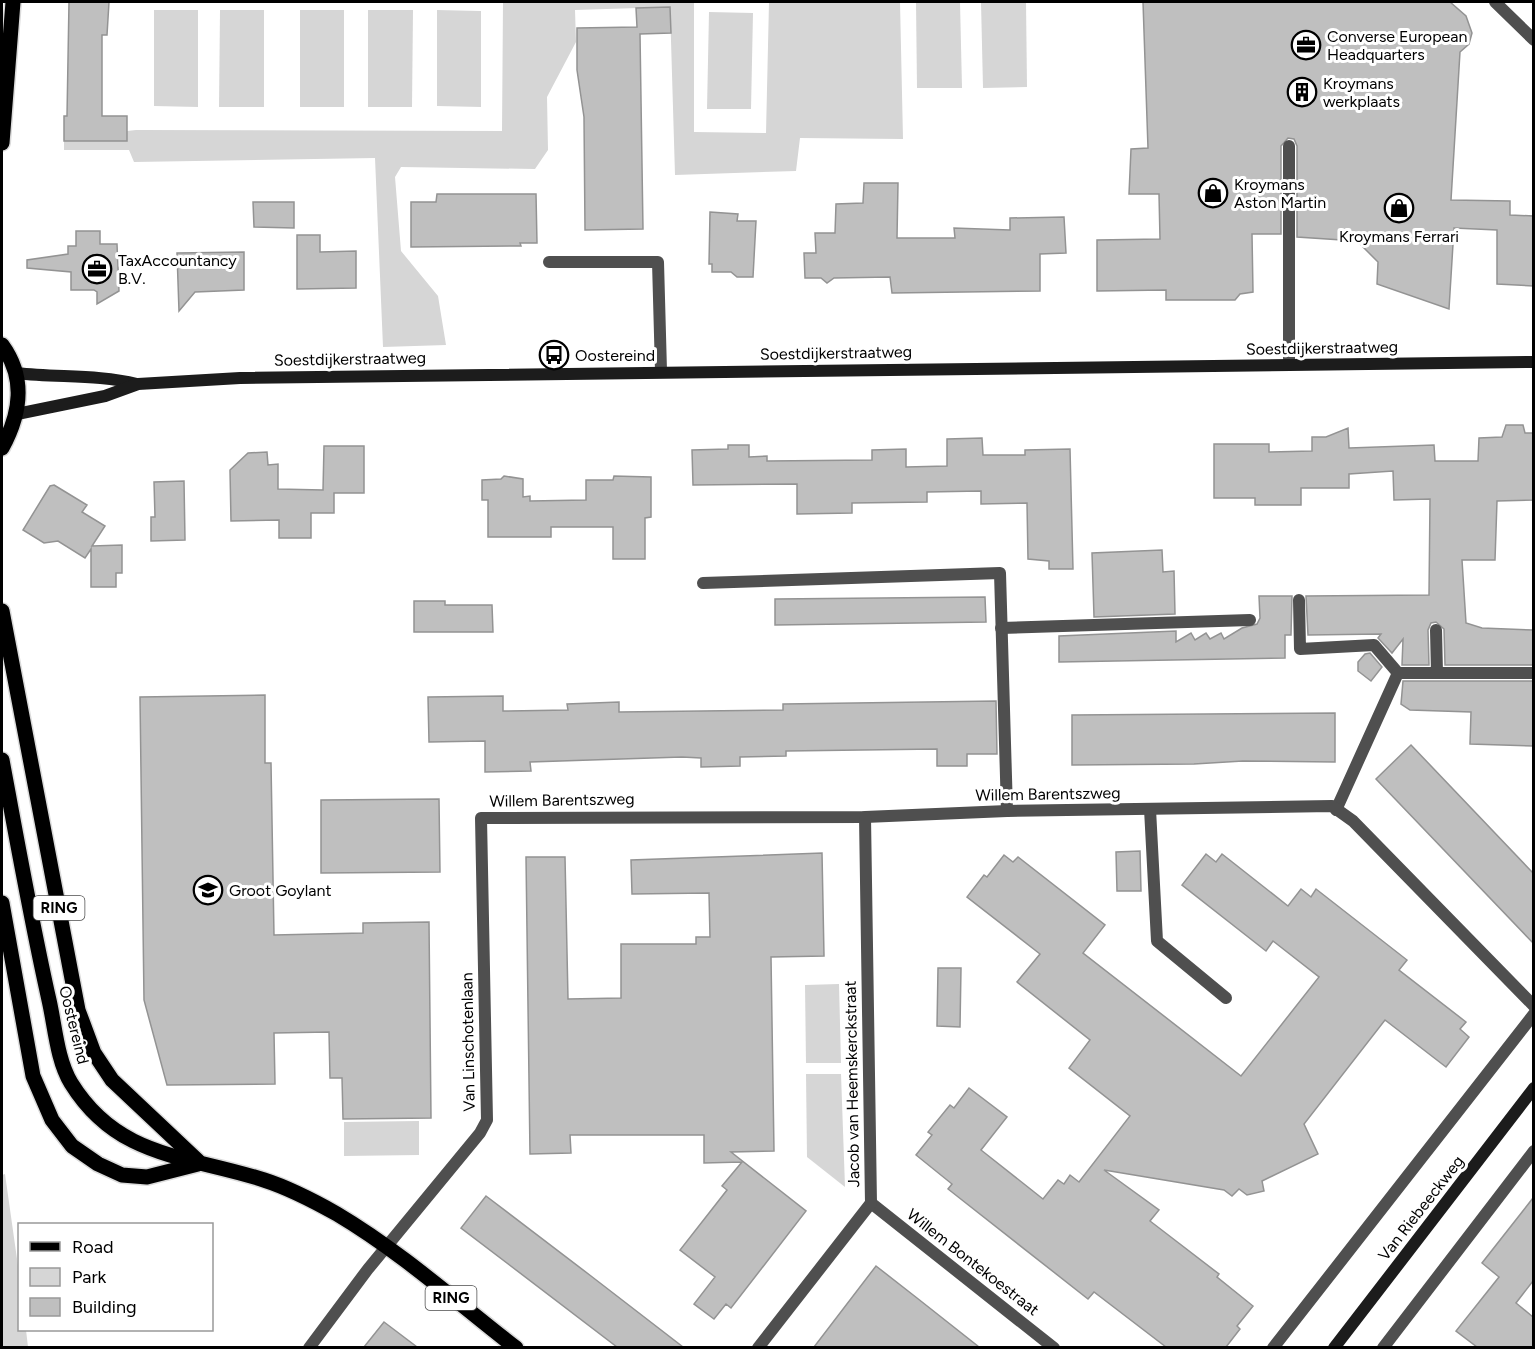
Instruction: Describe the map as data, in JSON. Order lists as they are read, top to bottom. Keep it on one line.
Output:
{"streets":{"main road":["Soestdijkerstraatweg","RING","Oostereind","Van Riebeeckweg"],"street":["Willem Barentszweg","Van Linschotenlaan","Jacob van Heemskerckstraat","Willem Bontekoestraat"]},"crossings":[["Willem Barentszweg","Van Linschotenlaan"],["Willem Barentszweg","Jacob van Heemskerckstraat"],["RING","Oostereind"],["RING","Van Linschotenlaan"],["Oostereind","Van Linschotenlaan"],["Jacob van Heemskerckstraat","Willem Bontekoestraat"]],"places":{"office":["Converse European Headquarters","TaxAccountancy B.V."],"building":["Kroymans werkplaats"],"shop":["Kroymans Aston Martin","Kroymans Ferrari"],"bus stop":["Oostereind"],"school or university":["Groot Goylant"]},"legend":["Road","Park","Building"]}
